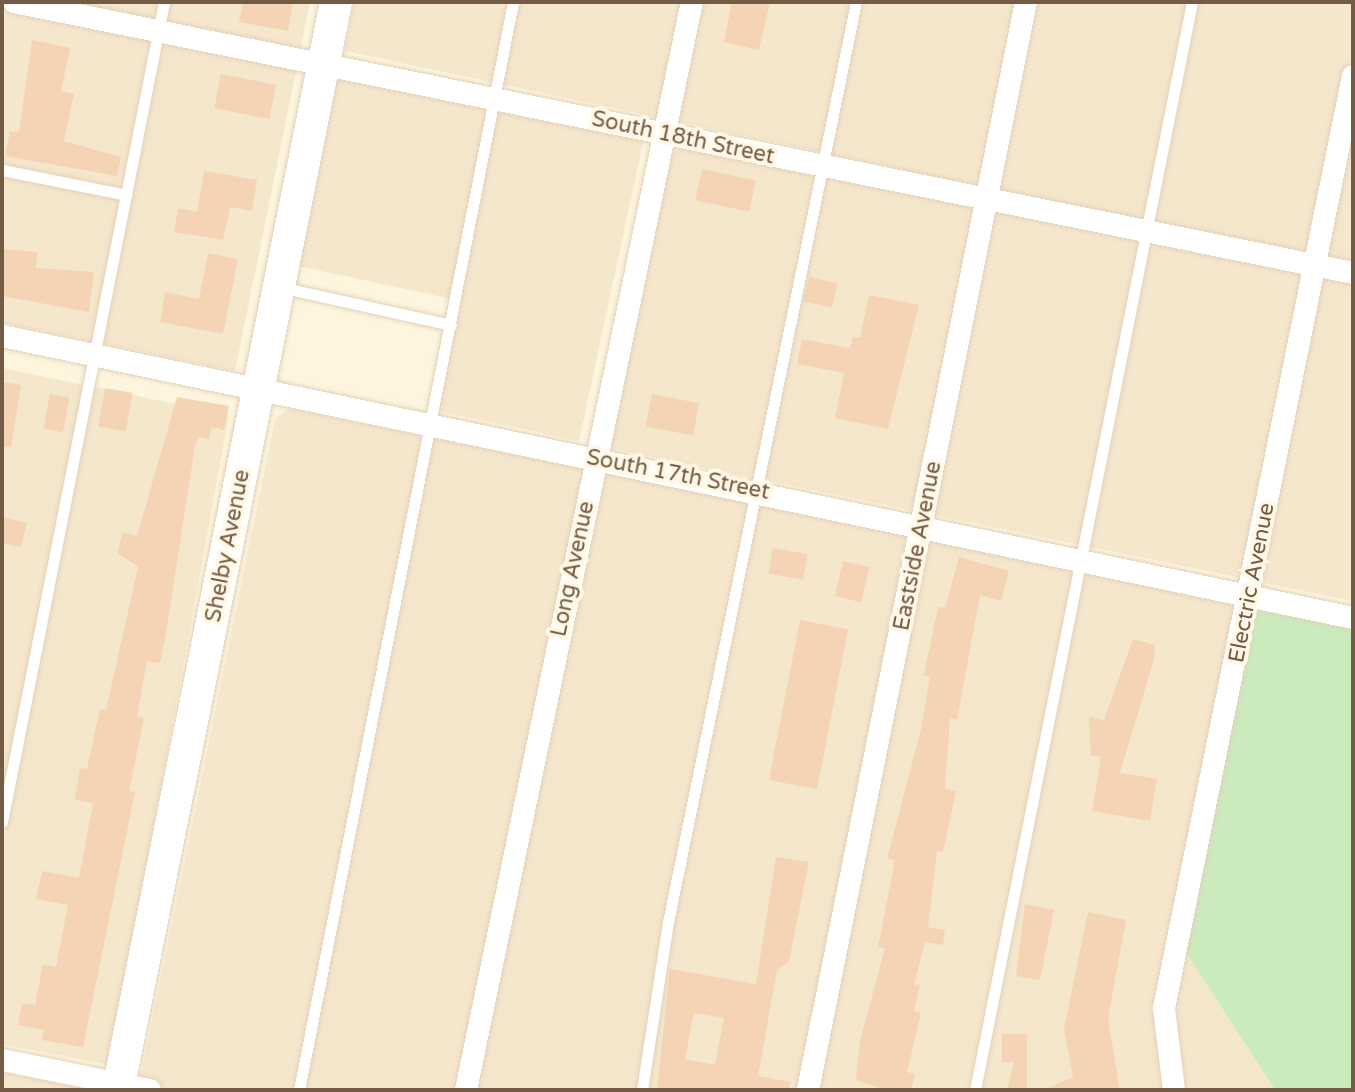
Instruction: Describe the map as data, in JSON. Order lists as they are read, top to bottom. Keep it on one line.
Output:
{"streets":{"street":["South 18th Street","South 17th Street","Shelby Avenue","Eastside Avenue","Long Avenue","Electric Avenue"]},"crossings":[["South 18th Street","Shelby Avenue"],["South 18th Street","Eastside Avenue"],["South 18th Street","Long Avenue"],["South 18th Street","Electric Avenue"],["South 17th Street","Shelby Avenue"],["South 17th Street","Eastside Avenue"],["South 17th Street","Long Avenue"],["South 17th Street","Electric Avenue"]]}
